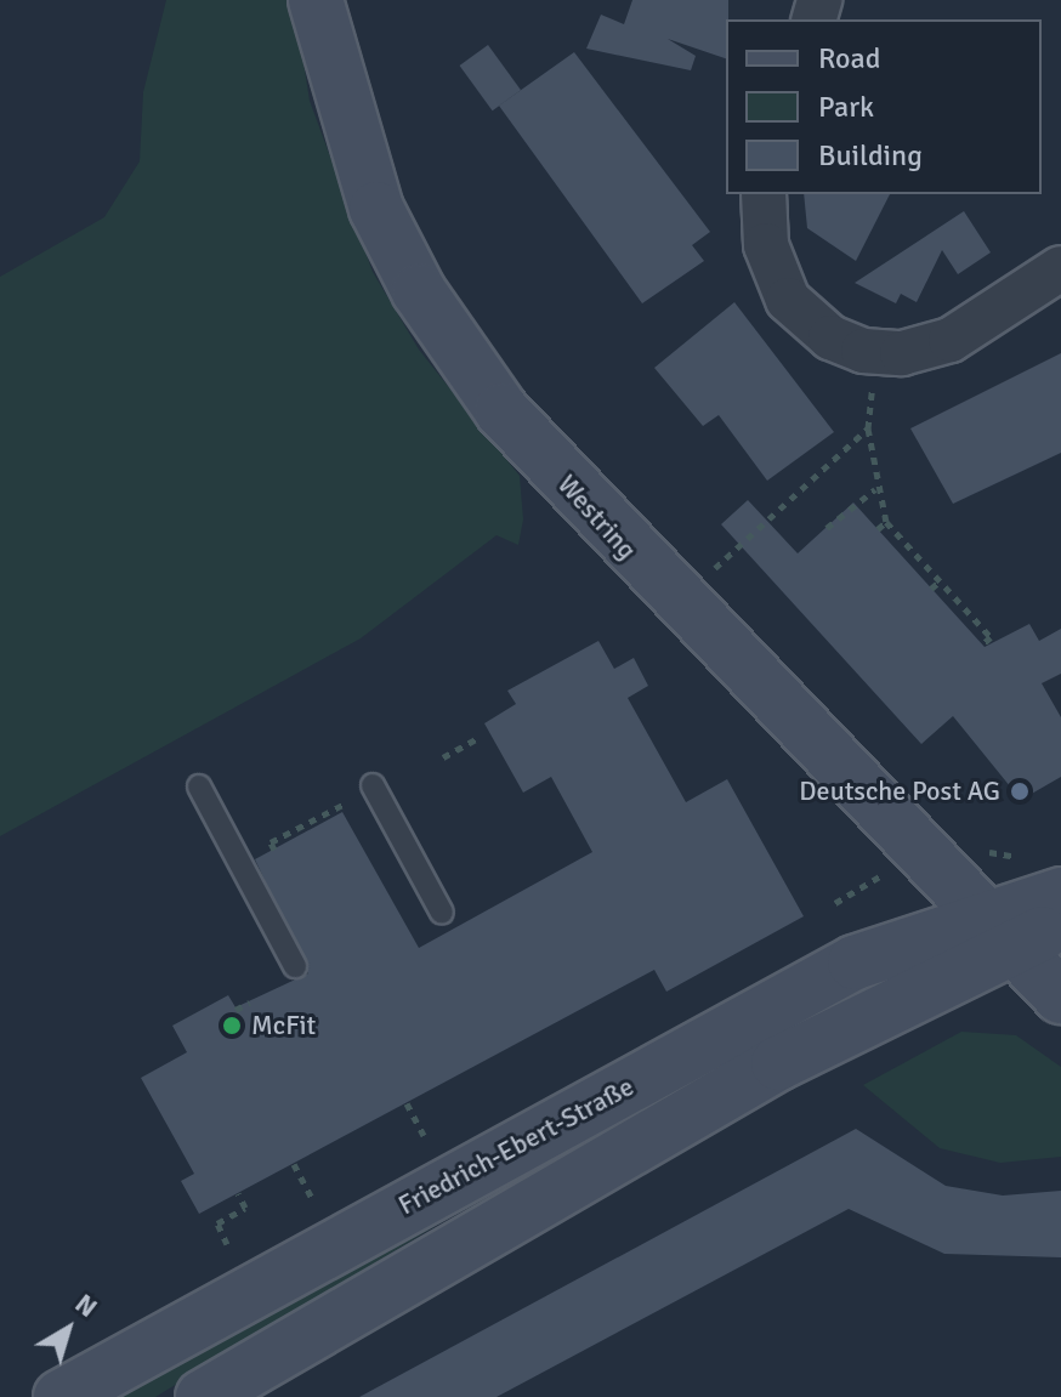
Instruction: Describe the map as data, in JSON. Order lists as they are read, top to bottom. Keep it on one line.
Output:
{"streets":{"main road":["Westring","Friedrich-Ebert-Straße"]},"crossings":[["Westring","Friedrich-Ebert-Straße"]],"places":["Deutsche Post AG","McFit"],"legend":["Road","Park","Building"],"north":"top right"}
